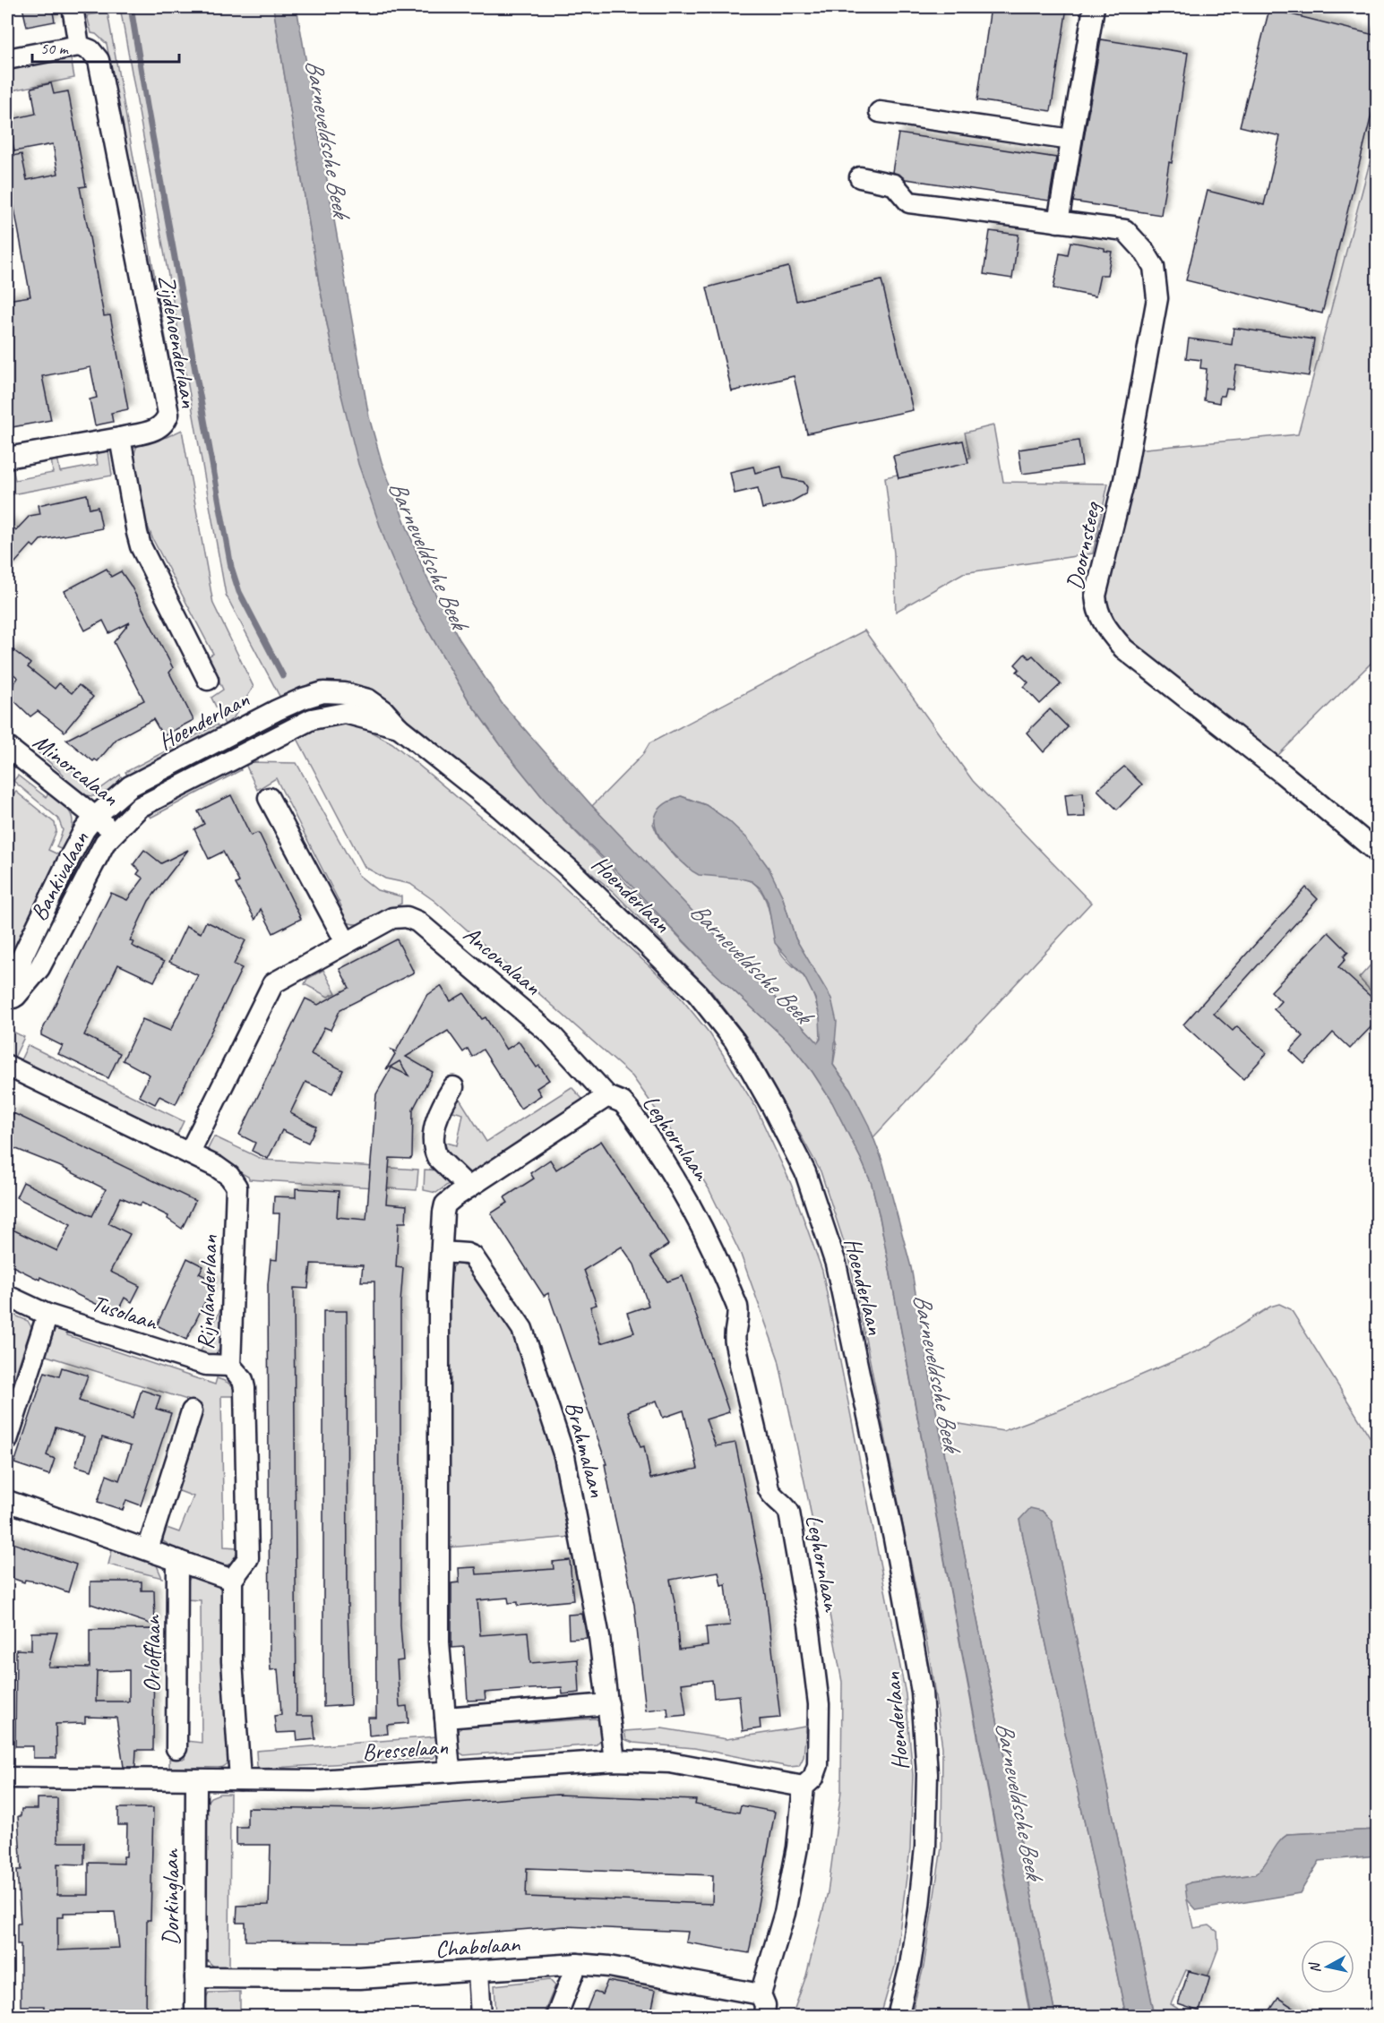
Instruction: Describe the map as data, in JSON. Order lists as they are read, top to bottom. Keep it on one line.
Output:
{"streets":{"street":["Zijdehoenderlaan","Doornsteeg","Hoenderlaan","Minorcalaan","Bankivalaan","Anconalaan","Leghornlaan","Rijnlanderlaan","Tusolaan","Brahmalaan","Orlofflaan","Bresselaan","Dorkinglaan","Chabolaan"]},"crossings":[["Hoenderlaan","Minorcalaan"],["Hoenderlaan","Bankivalaan"],["Minorcalaan","Bankivalaan"],["Anconalaan","Leghornlaan"],["Anconalaan","Rijnlanderlaan"],["Leghornlaan","Bresselaan"],["Leghornlaan","Chabolaan"],["Rijnlanderlaan","Tusolaan"],["Brahmalaan","Bresselaan"],["Bresselaan","Dorkinglaan"],["Dorkinglaan","Chabolaan"]],"water":["Barneveldsche Beek"],"scale_bar":"50 m","north":"left"}
